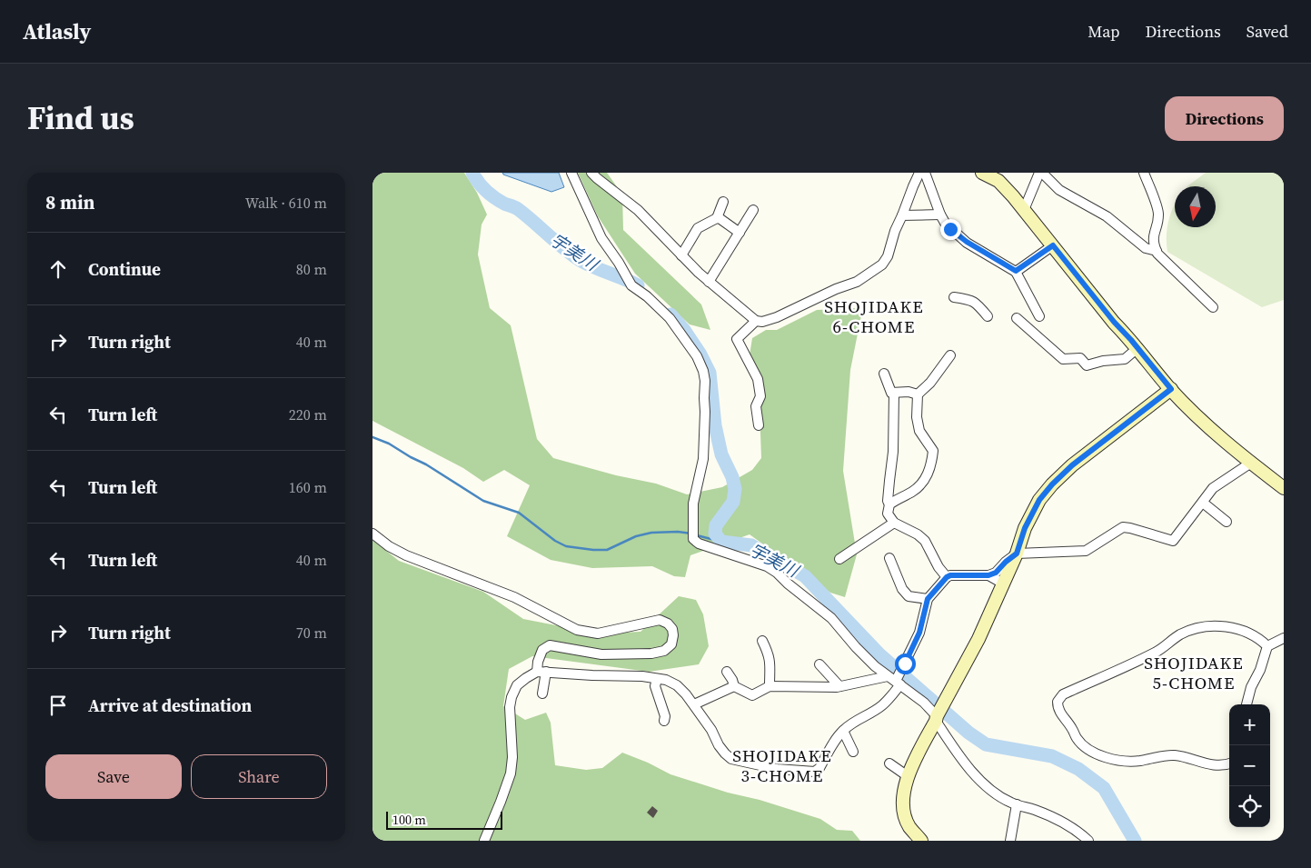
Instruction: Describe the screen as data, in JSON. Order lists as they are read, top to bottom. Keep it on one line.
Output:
{"districts":["SHOJIDAKE 6-CHOME","SHOJIDAKE 5-CHOME","SHOJIDAKE 3-CHOME"],"water":["宇美川"],"scale_bar":"100 m","north":"bottom","page":{"header":"Atlasly","nav":["Map","Directions","Saved"],"title":"Find us","buttons":["Directions",["Save","Share"]],"heading":["8 min","Walk · 610 m"],"list":[["Continue","80 m"],["Turn right","40 m"],["Turn left","220 m"],["Turn left","160 m"],["Turn left","40 m"],["Turn right","70 m"],"Arrive at destination"],"map_buttons":["+","−"],"scale":"100 m"}}
